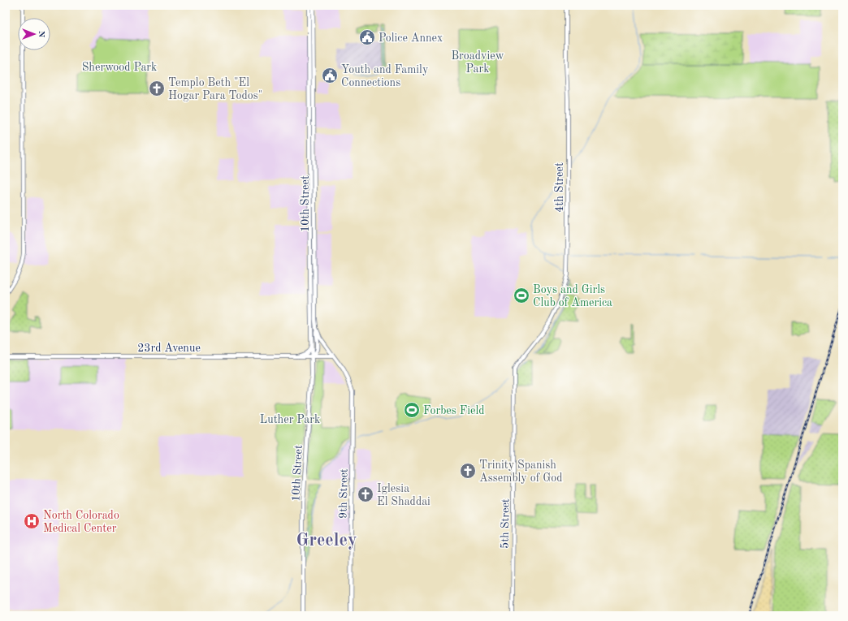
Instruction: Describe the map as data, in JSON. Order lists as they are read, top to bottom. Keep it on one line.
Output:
{"streets":{"main road":["4th Street","10th Street","23rd Avenue","9th Street","5th Street"]},"crossings":[["4th Street","5th Street"],["10th Street","23rd Avenue"],["10th Street","9th Street"]],"districts":["Greeley"],"parks":["Broadview Park","Sherwood Park","Luther Park"],"places":{"public building":["Police Annex","Youth and Family Connections"],"church":["Templo Beth \"El Hogar Para Todos\"","Trinity Spanish Assembly of God","Iglesia El Shaddai"],"sports":["Boys and Girls Club of America","Forbes Field"],"hospital":["North Colorado Medical Center"]},"north":"right"}
